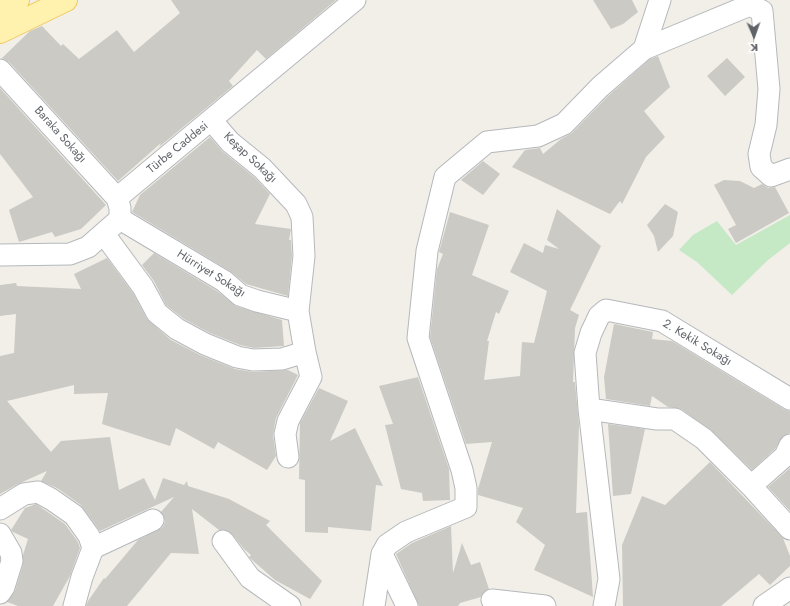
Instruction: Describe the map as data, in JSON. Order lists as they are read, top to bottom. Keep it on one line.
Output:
{"streets":{"street":["Baraka Sokağı","Türbe Caddesi","Keşap Sokağı","Hürriyet Sokağı","2. Kekik Sokağı"]},"crossings":[["Baraka Sokağı","Türbe Caddesi"],["Türbe Caddesi","Keşap Sokağı"],["Keşap Sokağı","Hürriyet Sokağı"]],"north":"bottom"}
